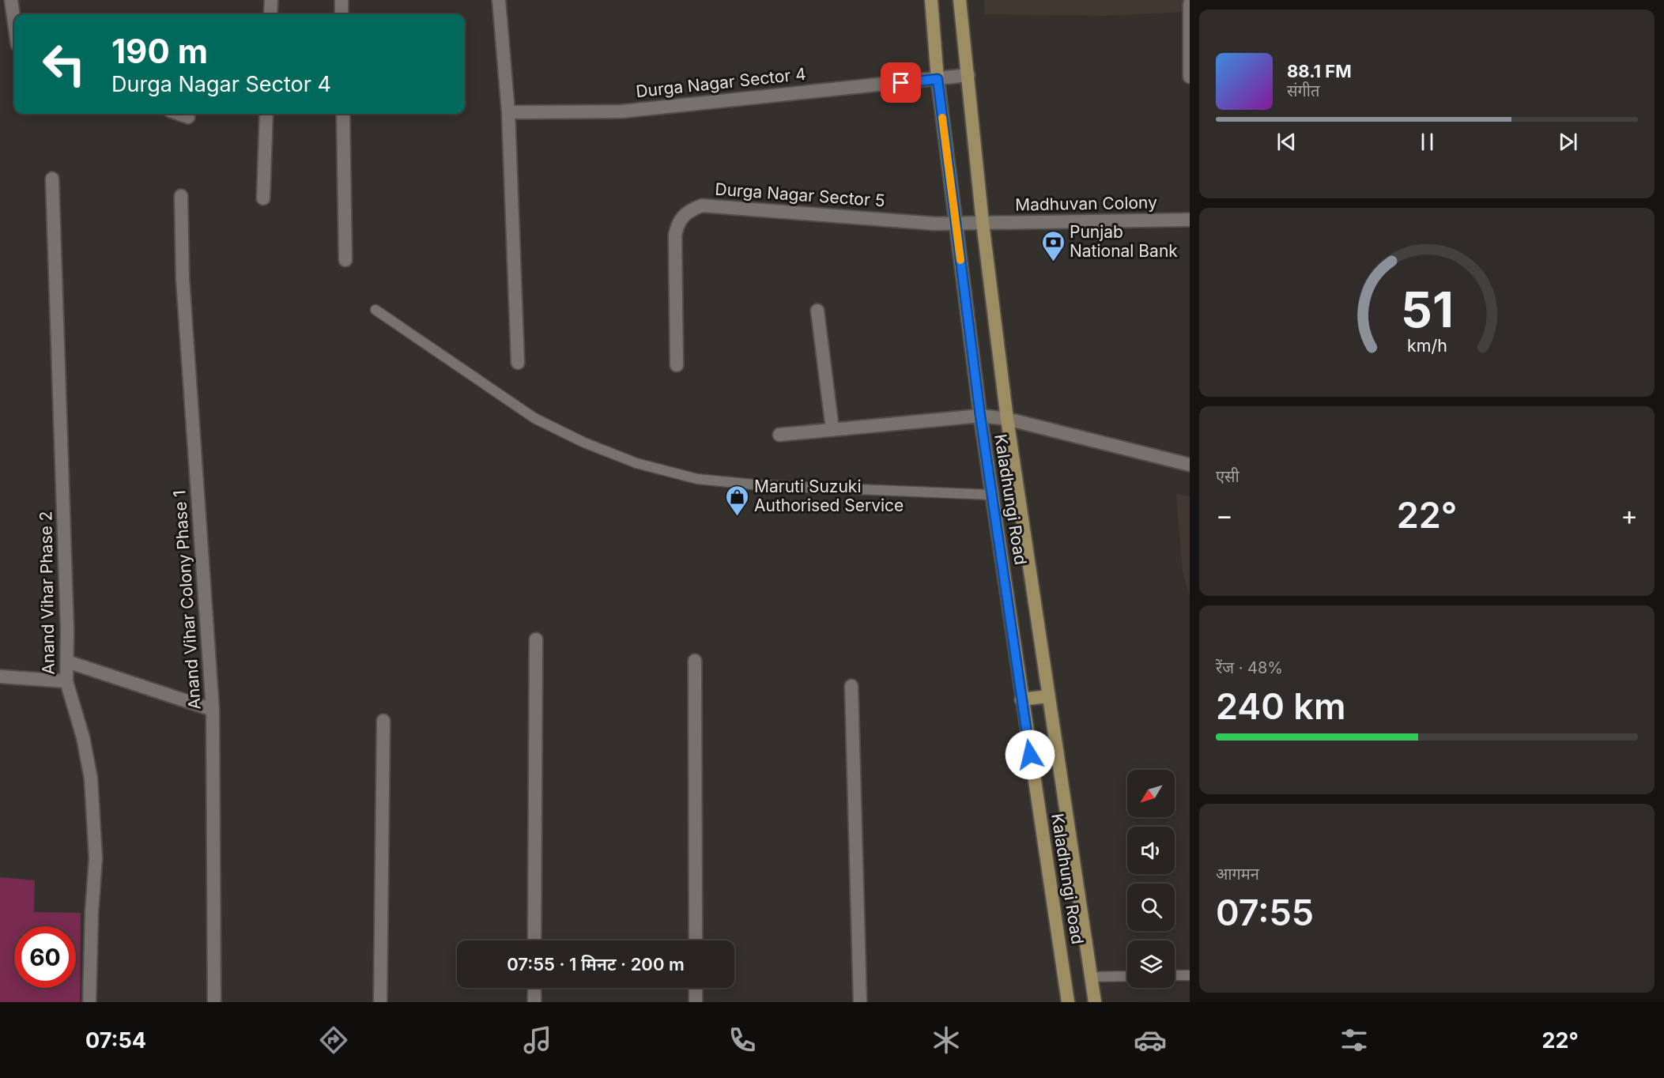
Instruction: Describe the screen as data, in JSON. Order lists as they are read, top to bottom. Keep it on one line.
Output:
{"streets":{"main road":["Kaladhungi Road"],"street":["Durga Nagar Sector 4","Durga Nagar Sector 5","Madhuvan Colony","Anand Vihar Phase 2","Anand Vihar Colony Phase 1"]},"crossings":[["Durga Nagar Sector 4","Kaladhungi Road"],["Durga Nagar Sector 5","Madhuvan Colony"],["Durga Nagar Sector 5","Kaladhungi Road"],["Madhuvan Colony","Kaladhungi Road"]],"places":{"bank":["Punjab National Bank"],"shop":["Maruti Suzuki Authorised Service"]},"north":"bottom left","page":{"turn":["190 m","Durga Nagar Sector 4"],"song":["88.1 FM","संगीत"],"tile":["एसी",["रेंज · 48%","240 km"],["आगमन","07:55"]],"heat":["−","22°","+"],"limit":"60","trip":"07:55 · 1 मिनट · 200 m","tabs":["07:54","22°"],"gauge":["51","km/h"]}}
